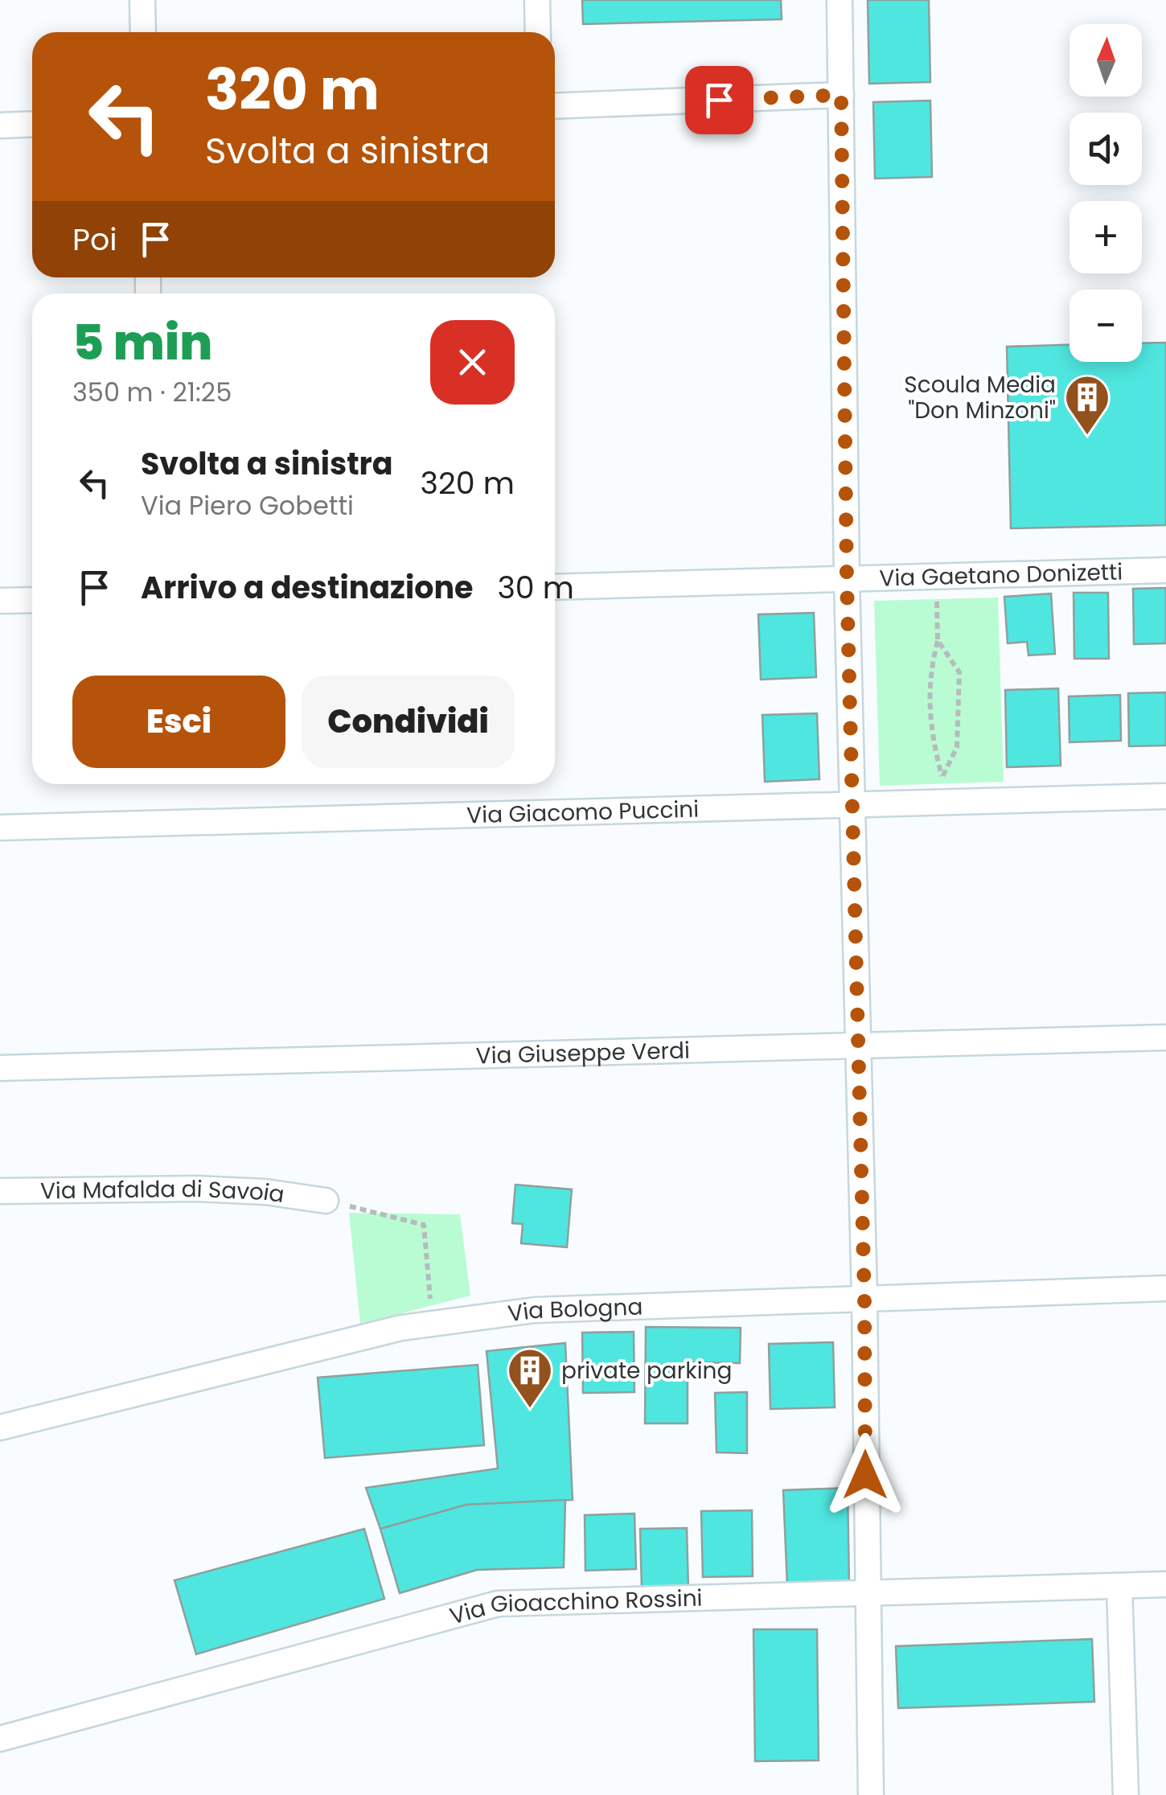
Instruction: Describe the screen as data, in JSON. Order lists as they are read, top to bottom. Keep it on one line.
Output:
{"streets":{"street":["Via Gaetano Donizetti","Via Giacomo Puccini","Via Giuseppe Verdi","Via Mafalda di Savoia","Via Bologna","Via Gioacchino Rossini"]},"places":{"building":["Scoula Media \"Don Minzoni\"","private parking"]},"north":"top","page":{"map_buttons":["+","−"],"turn":["320 m","Svolta a sinistra"],"then":"Poi","heading":["5 min","350 m · 21:25"],"list":[{"name":"Svolta a sinistra","note":"Via Piero Gobetti","value":"320 m"},{"name":"Arrivo a destinazione","value":"30 m"}],"buttons":["Esci","Condividi"]}}
